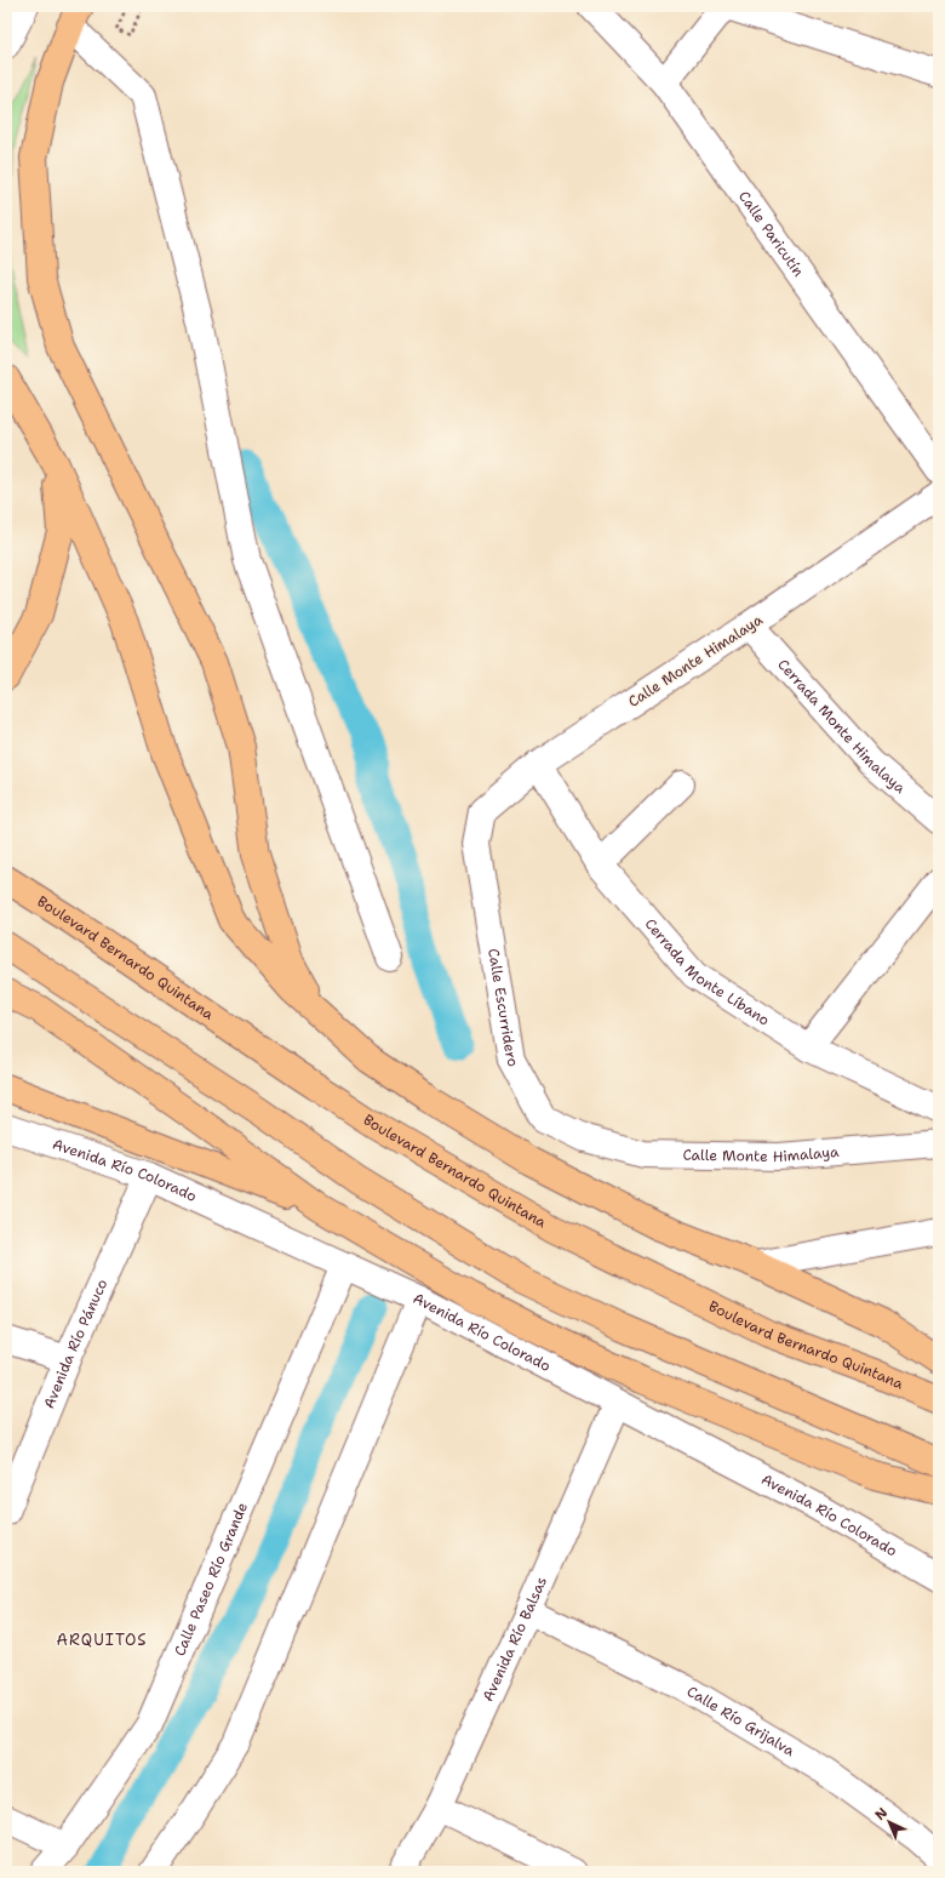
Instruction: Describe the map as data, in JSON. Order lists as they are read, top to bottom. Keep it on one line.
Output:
{"streets":{"highway":["Boulevard Bernardo Quintana"],"street":["Calle Paricutín","Calle Monte Himalaya","Cerrada Monte Himalaya","Cerrada Monte Líbano","Calle Escurridero","Avenida Río Colorado","Avenida Río Pánuco","Calle Paseo Río Grande","Avenida Río Balsas","Calle Río Grijalva"]},"crossings":[["Calle Monte Himalaya","Cerrada Monte Himalaya"],["Calle Monte Himalaya","Cerrada Monte Líbano"],["Calle Monte Himalaya","Calle Escurridero"],["Avenida Río Colorado","Avenida Río Pánuco"],["Avenida Río Colorado","Calle Paseo Río Grande"],["Avenida Río Colorado","Avenida Río Balsas"],["Avenida Río Balsas","Calle Río Grijalva"]],"districts":["ARQUITOS"],"north":"top left"}
